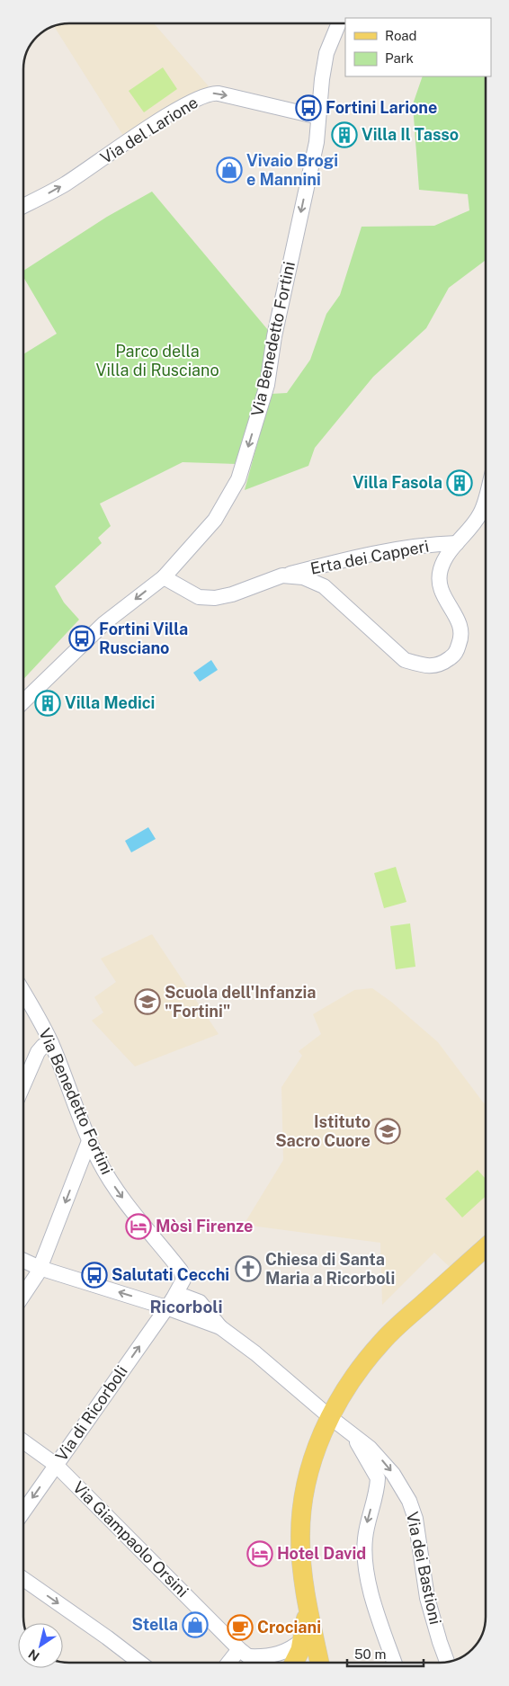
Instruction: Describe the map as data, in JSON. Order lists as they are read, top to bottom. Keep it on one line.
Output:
{"streets":{"street":["Via del Larione","Via Benedetto Fortini","Erta dei Capperi","Via di Ricorboli","Via Giampaolo Orsini","Via dei Bastioni"]},"crossings":[["Via del Larione","Via Benedetto Fortini"],["Via Benedetto Fortini","Erta dei Capperi"],["Via Benedetto Fortini","Via di Ricorboli"],["Via Benedetto Fortini","Via dei Bastioni"],["Via di Ricorboli","Via Giampaolo Orsini"],["Via di Ricorboli","Via dei Bastioni"]],"one_way":["Via del Larione","Via Benedetto Fortini"],"districts":["Ricorboli"],"parks":["Parco della Villa di Rusciano"],"places":{"bus stop":["Fortini Larione","Fortini Villa Rusciano","Salutati Cecchi"],"building":["Villa Il Tasso","Villa Fasola","Villa Medici"],"shop":["Vivaio Brogi e Mannini","Stella"],"school or university":["Scuola dell'Infanzia \"Fortini\"","Istituto Sacro Cuore"],"hotel":["Mòsì Firenze","Hotel David"],"church":["Chiesa di Santa Maria a Ricorboli"],"cafe":["Crociani"]},"legend":["Road","Park"],"scale_bar":"50 m","north":"bottom left"}
